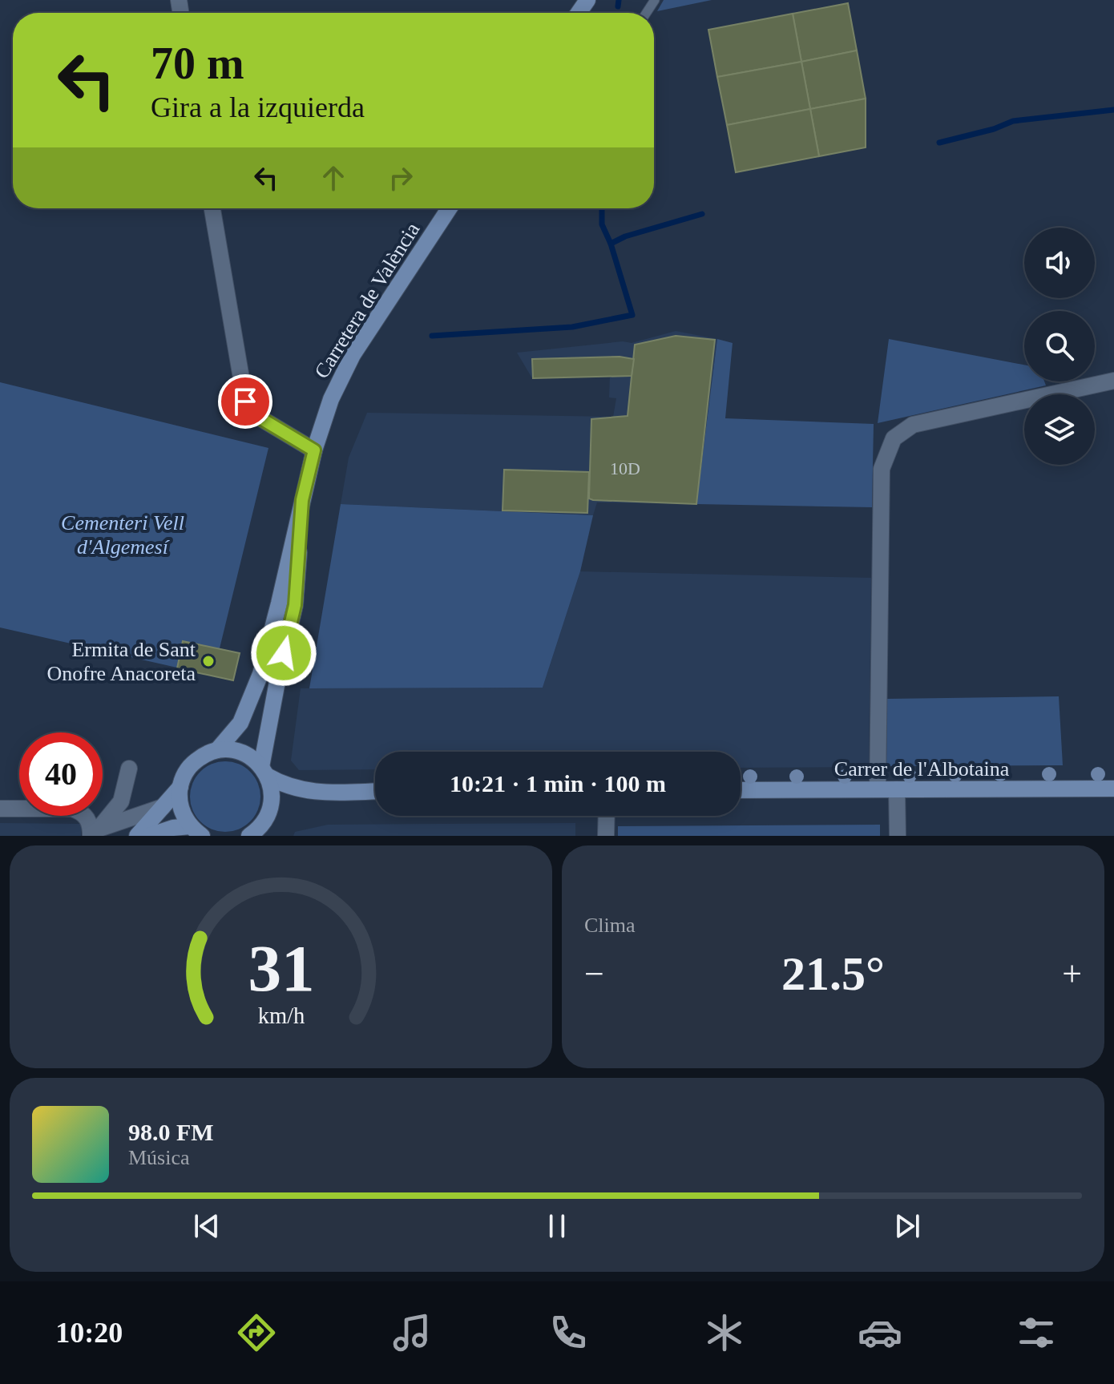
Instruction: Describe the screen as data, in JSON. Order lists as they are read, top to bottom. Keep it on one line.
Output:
{"streets":{"street":["Carretera de València","Carrer de l'Albotaina"]},"parks":["Cementeri Vell d'Algemesí"],"places":["Ermita de Sant Onofre Anacoreta"],"house_numbers":["10D"],"page":{"turn":["70 m","Gira a la izquierda"],"limit":"40","trip":"10:21 · 1 min · 100 m","tile":"Clima","heat":["−","21.5°","+"],"song":["98.0 FM","Música"],"tabs":"10:20","gauge":["31","km/h"]}}
